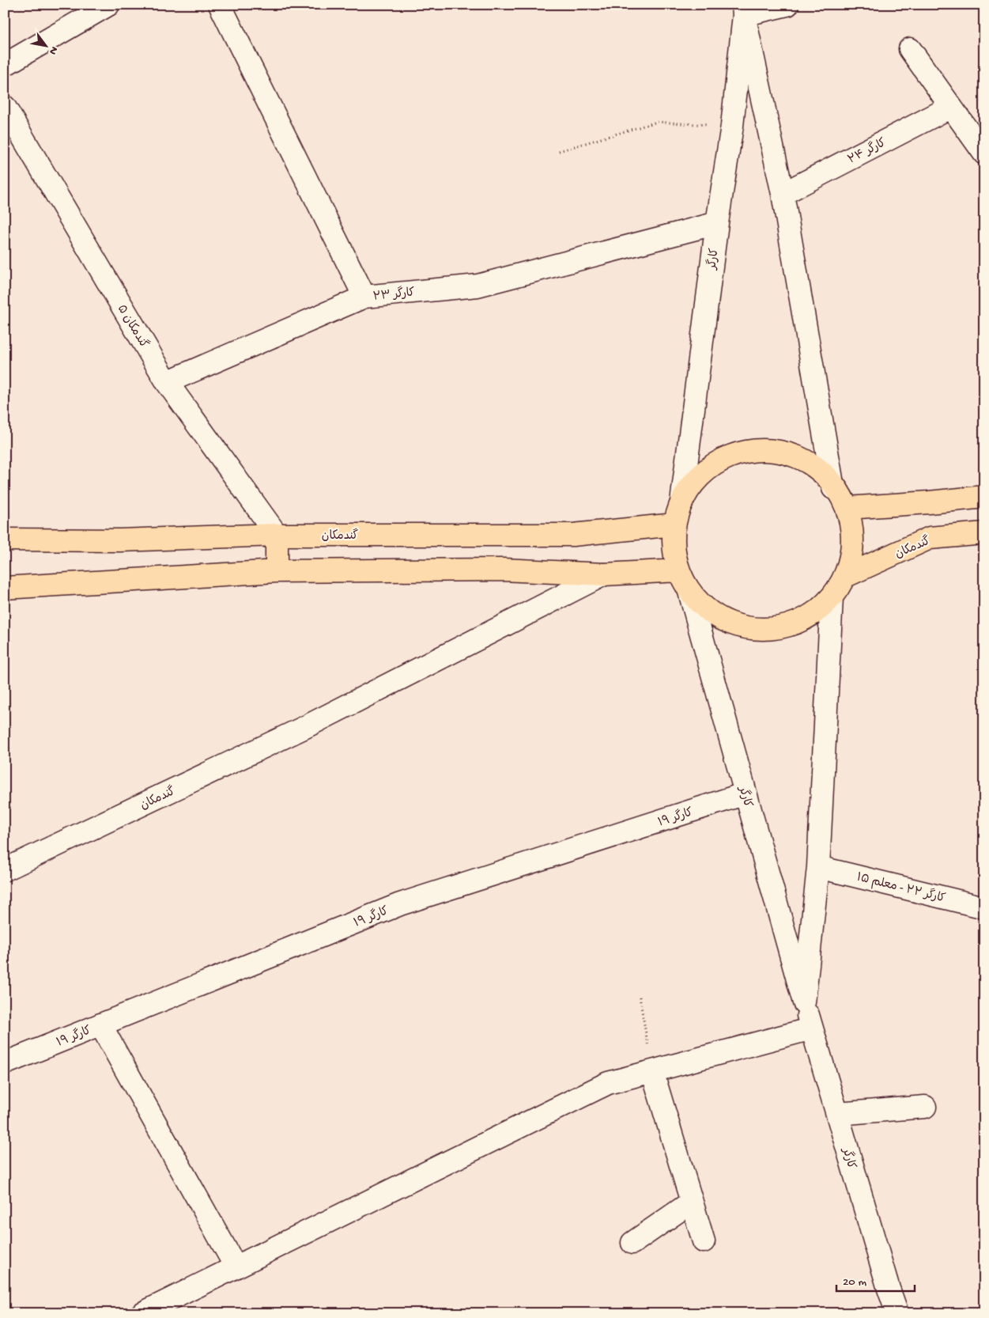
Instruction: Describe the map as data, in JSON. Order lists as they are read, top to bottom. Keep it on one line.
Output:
{"streets":{"main road":["گندمکان"],"street":["کارگر ۲۴","کارگر","کارگر ۲۳","گندمکان ۵","کارگر ۱۹","کارگر ۲۲ - معلم ۱۵"]},"crossings":[["کارگر","کارگر ۲۳"],["کارگر","کارگر ۱۹"],["کارگر","کارگر ۲۲ - معلم ۱۵"],["گندمکان ۵","گندمکان"]],"scale_bar":"20 m","north":"bottom right"}
